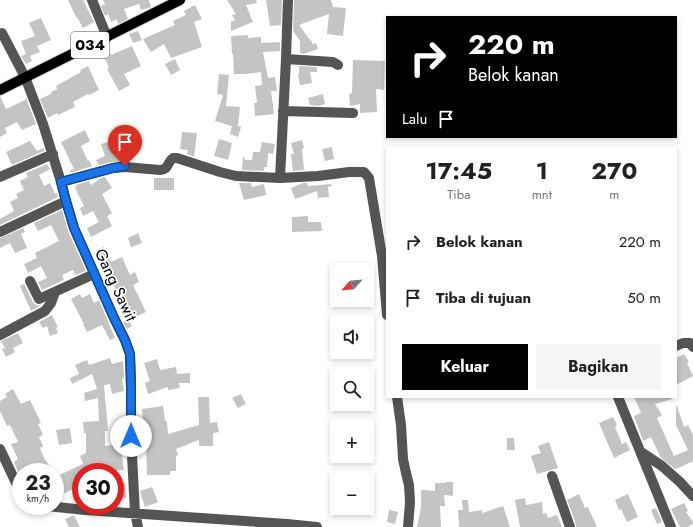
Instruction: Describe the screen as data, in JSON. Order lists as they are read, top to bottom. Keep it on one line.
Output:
{"streets":{"main road":["034"],"street":["Gang Sawit"]},"crossings":[["034","Gang Sawit"]],"north":"bottom left","page":{"turn":["220 m","Belok kanan"],"then":"Lalu","eta":["17:45","Tiba","1","mnt","270","m"],"list":[{"name":"Belok kanan","value":"220 m"},{"name":"Tiba di tujuan","value":"50 m"}],"map_buttons":["+","−"],"buttons":["Keluar","Bagikan"],"speed":"23 km/h","limit":"30"}}
